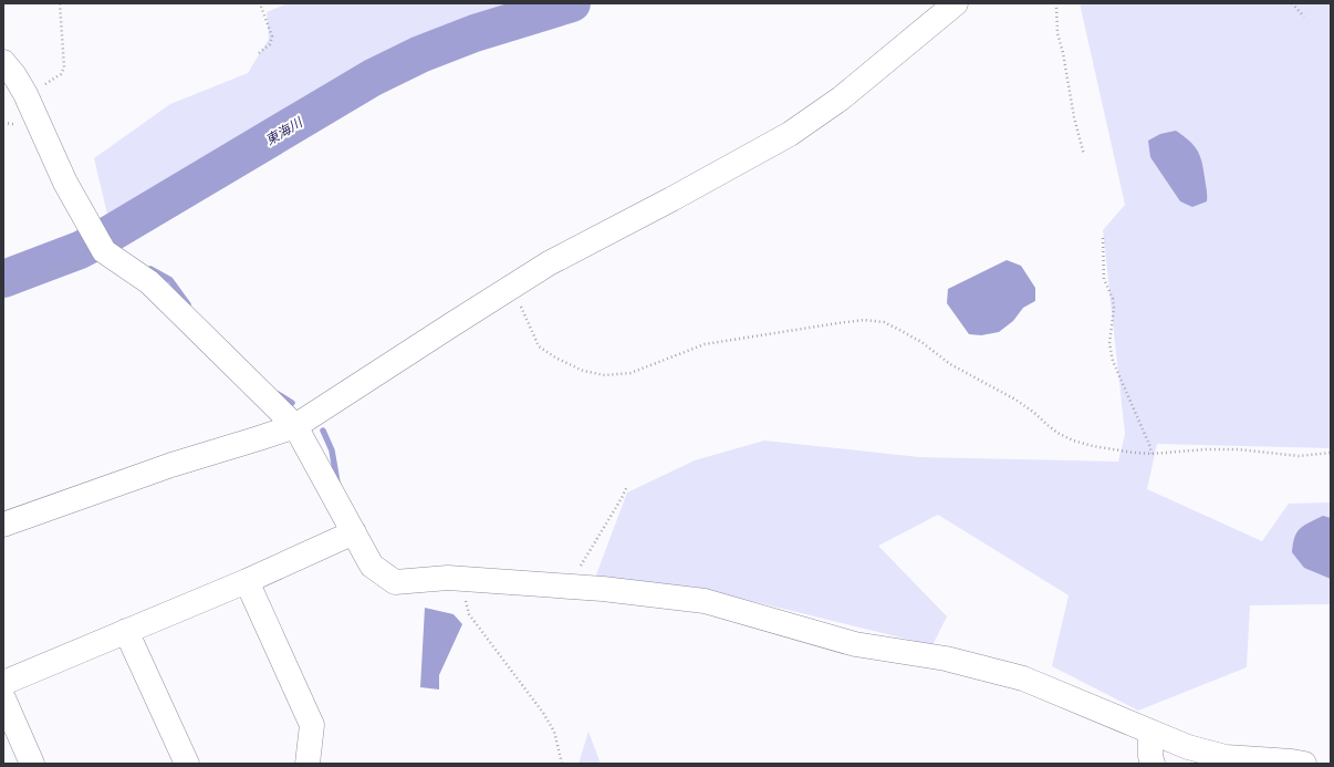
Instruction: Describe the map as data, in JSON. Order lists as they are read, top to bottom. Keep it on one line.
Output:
{"water":["東海川"]}
